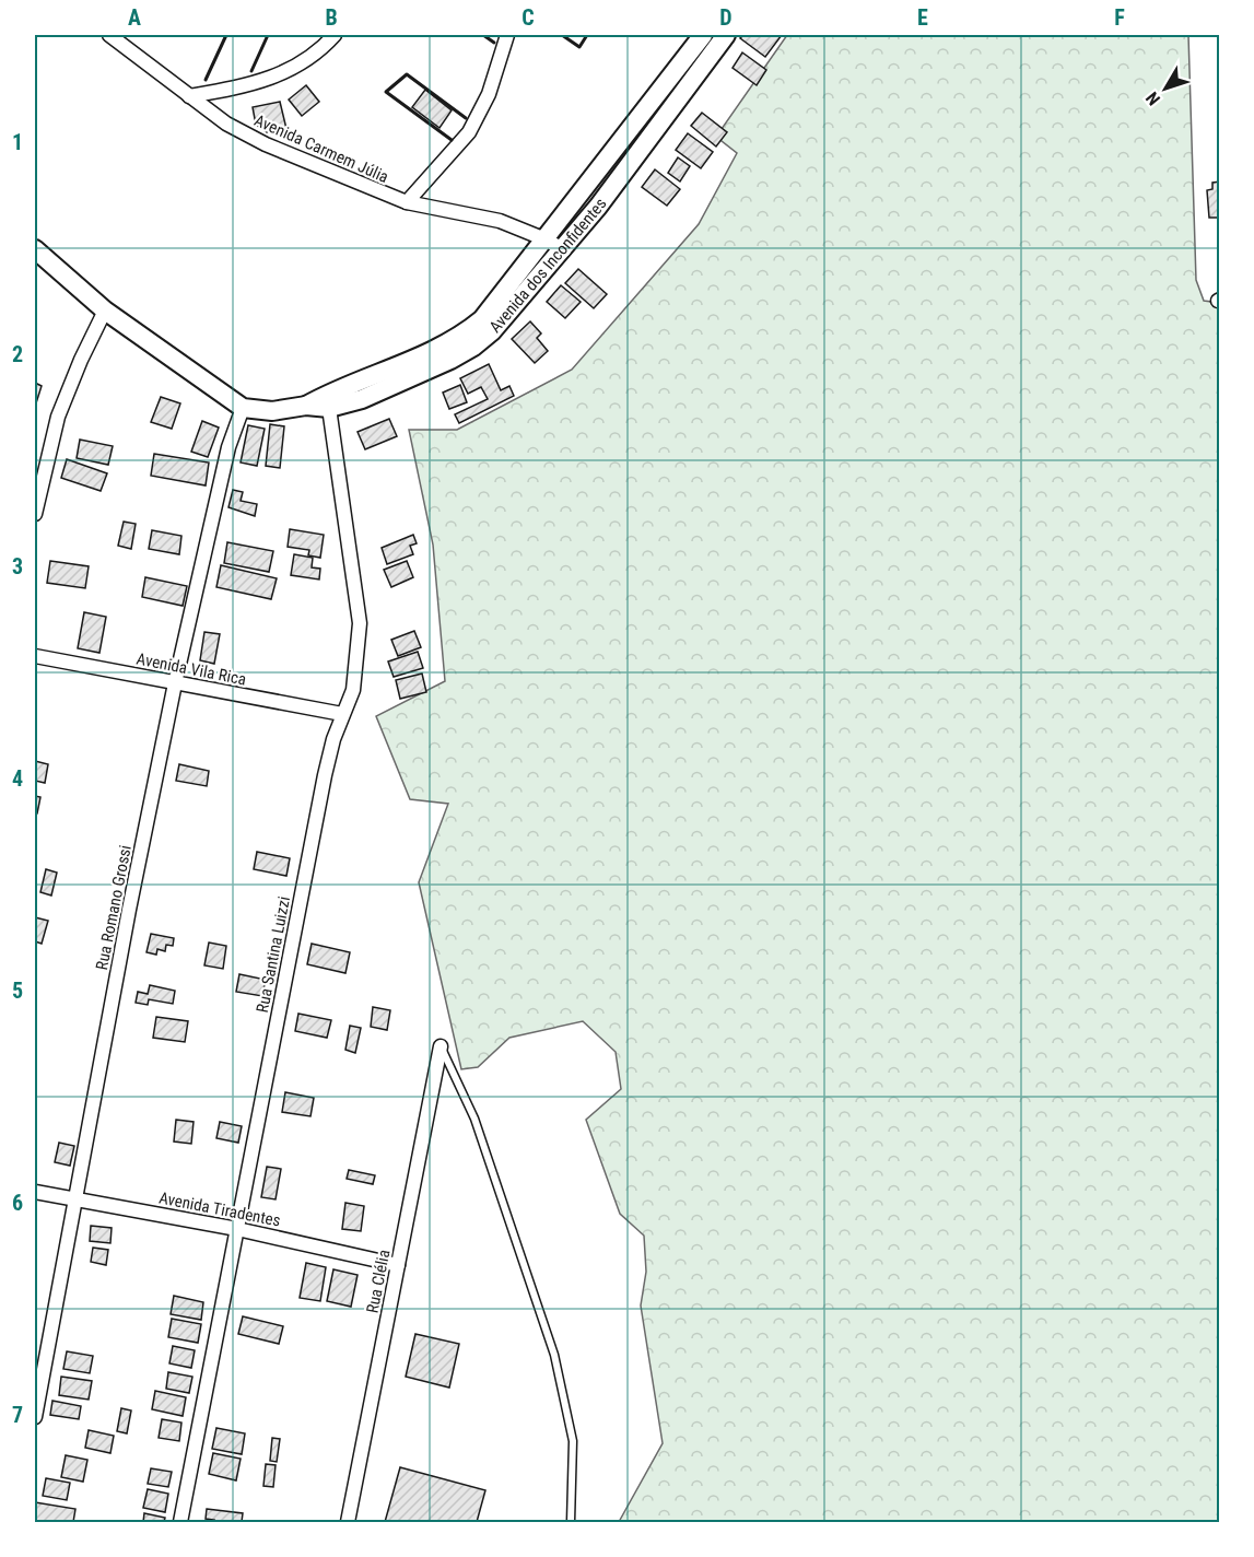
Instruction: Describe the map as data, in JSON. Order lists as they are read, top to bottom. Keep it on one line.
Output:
{"streets":{"street":["Avenida Carmem Júlia","Avenida dos Inconfidentes","Avenida Vila Rica","Rua Romano Grossi","Rua Santina Luizzi","Avenida Tiradentes","Rua Clélia"]},"crossings":[["Avenida Carmem Júlia","Avenida dos Inconfidentes"],["Avenida dos Inconfidentes","Rua Romano Grossi"],["Avenida dos Inconfidentes","Rua Santina Luizzi"],["Avenida Vila Rica","Rua Romano Grossi"],["Avenida Vila Rica","Rua Santina Luizzi"],["Rua Romano Grossi","Avenida Tiradentes"],["Rua Santina Luizzi","Avenida Tiradentes"],["Avenida Tiradentes","Rua Clélia"]],"north":"bottom left","grid":{"columns":["A","B","C","D","E","F"],"rows":["1","2","3","4","5","6","7"]}}
